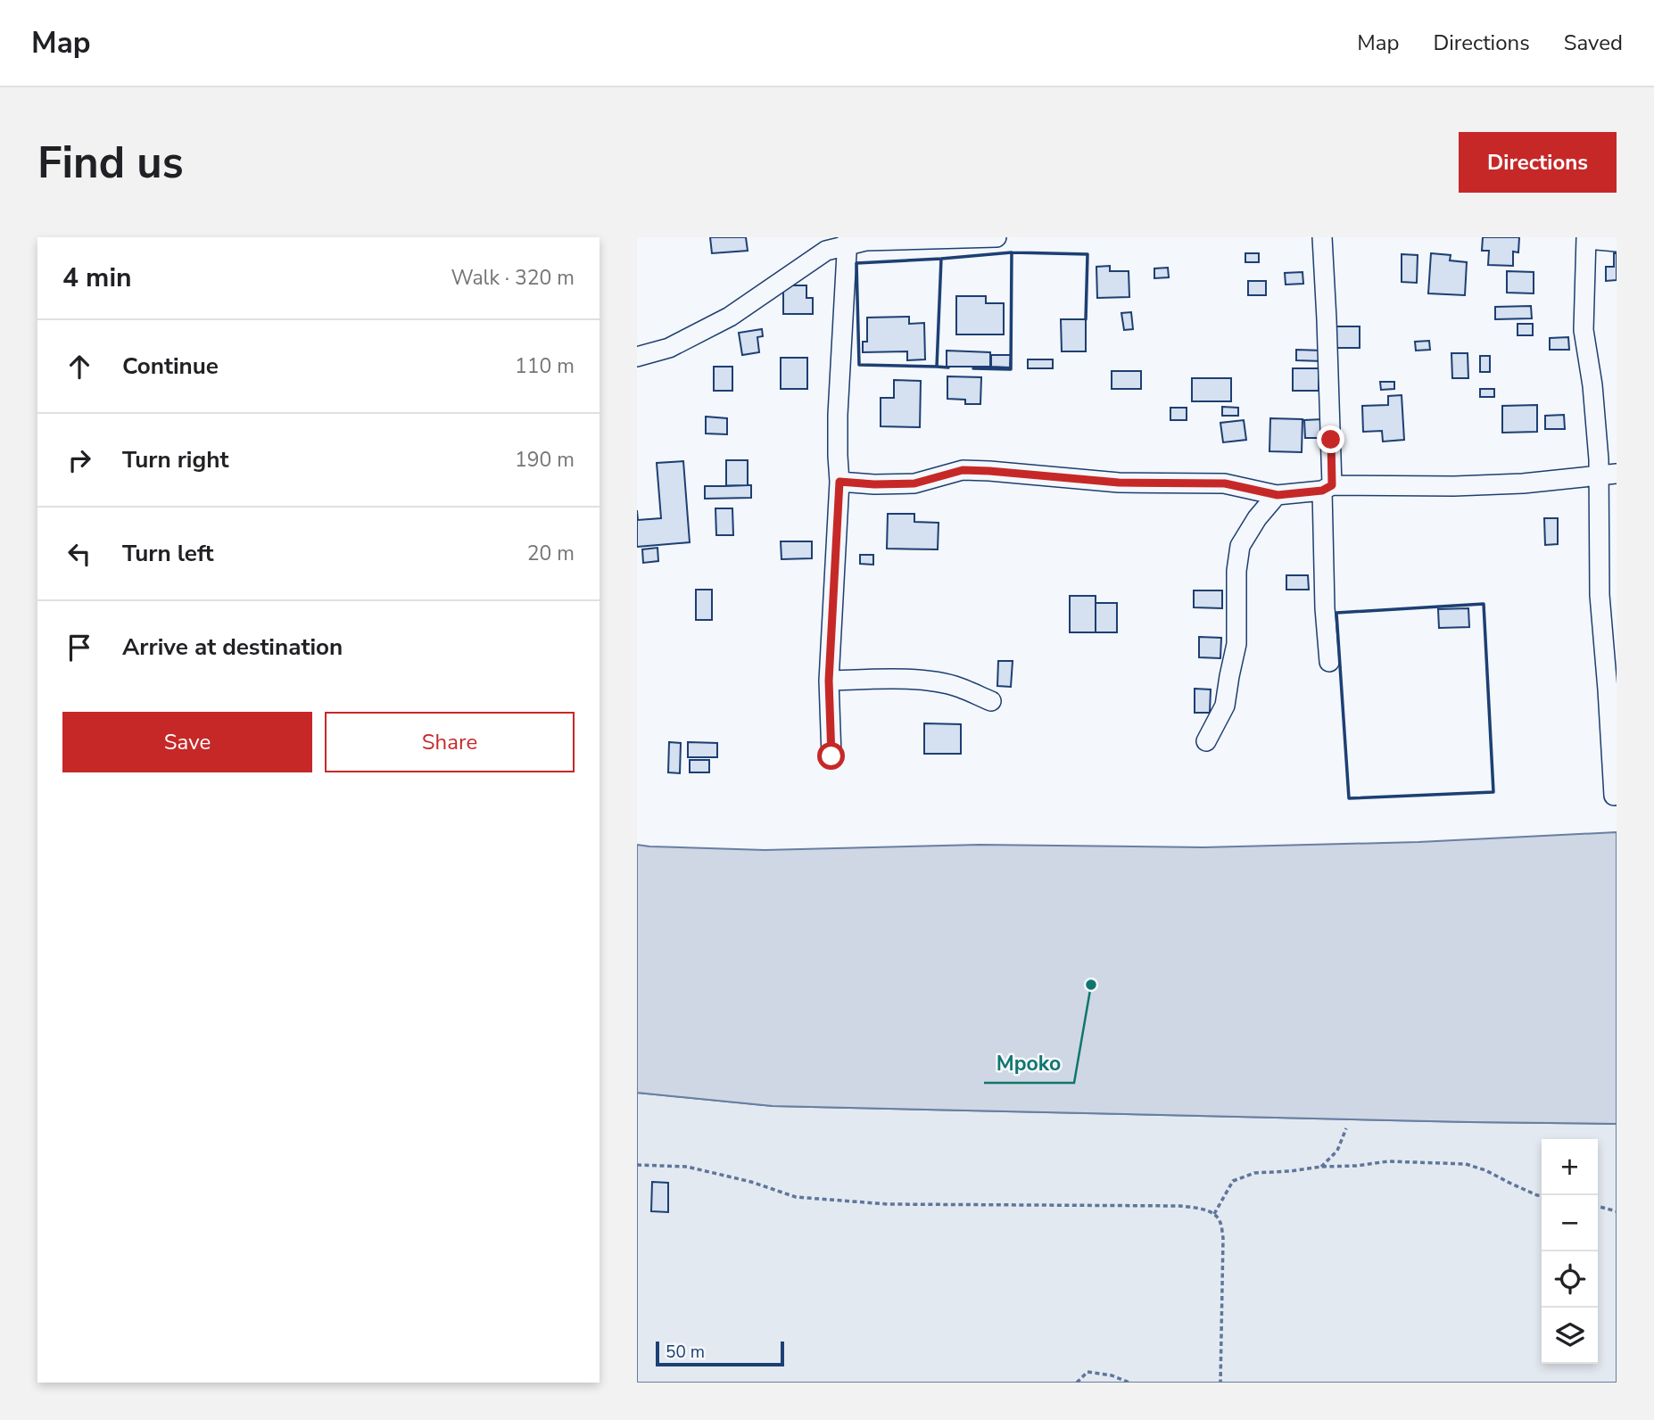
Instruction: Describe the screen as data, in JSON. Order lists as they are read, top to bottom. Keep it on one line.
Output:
{"places":["Mpoko"],"scale_bar":"50 m","page":{"header":"Map","nav":["Map","Directions","Saved"],"buttons":["Directions",["Save","Share"]],"title":"Find us","heading":["4 min","Walk · 320 m"],"list":[["Continue","110 m"],["Turn right","190 m"],["Turn left","20 m"],"Arrive at destination"],"map_buttons":["+","−"],"scale":"50 m"}}
